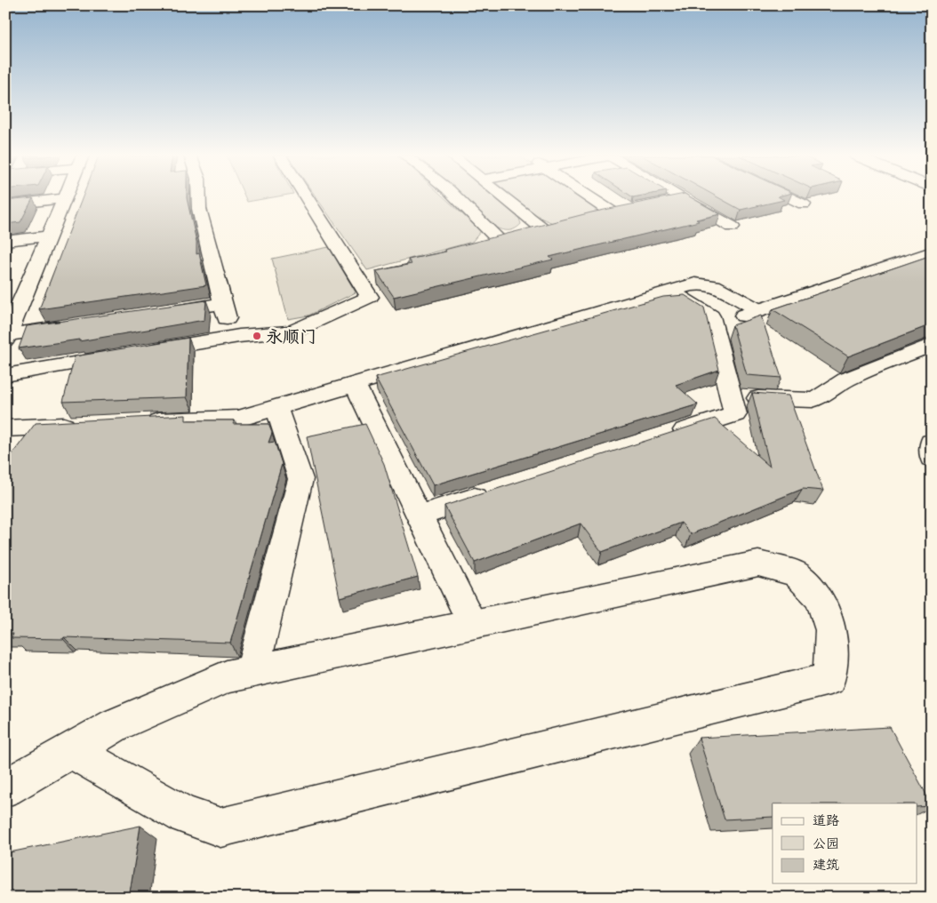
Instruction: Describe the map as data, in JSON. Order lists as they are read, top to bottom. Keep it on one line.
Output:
{"places":["永顺门"],"legend":["道路","公园","建筑"]}
